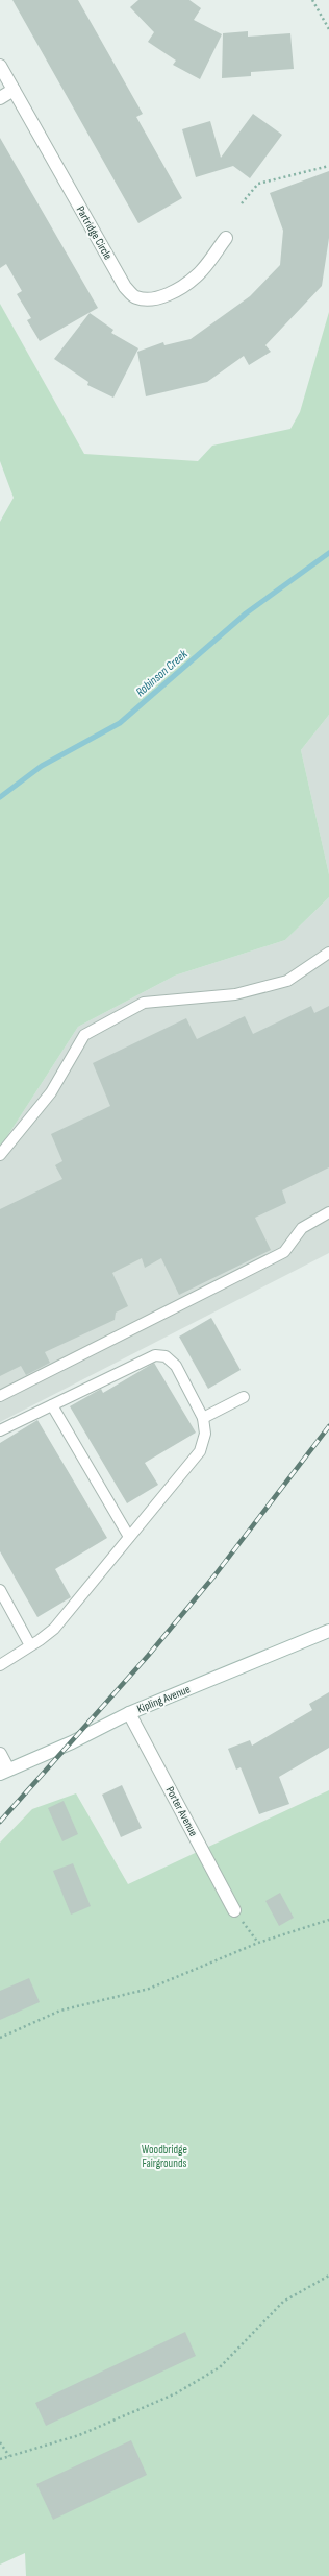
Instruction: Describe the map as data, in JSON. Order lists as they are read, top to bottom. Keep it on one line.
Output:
{"streets":{"street":["Partridge Circle","Kipling Avenue","Porter Avenue"]},"crossings":[["Kipling Avenue","Porter Avenue"]],"water":["Robinson Creek"],"parks":["Woodbridge Fairgrounds"]}
